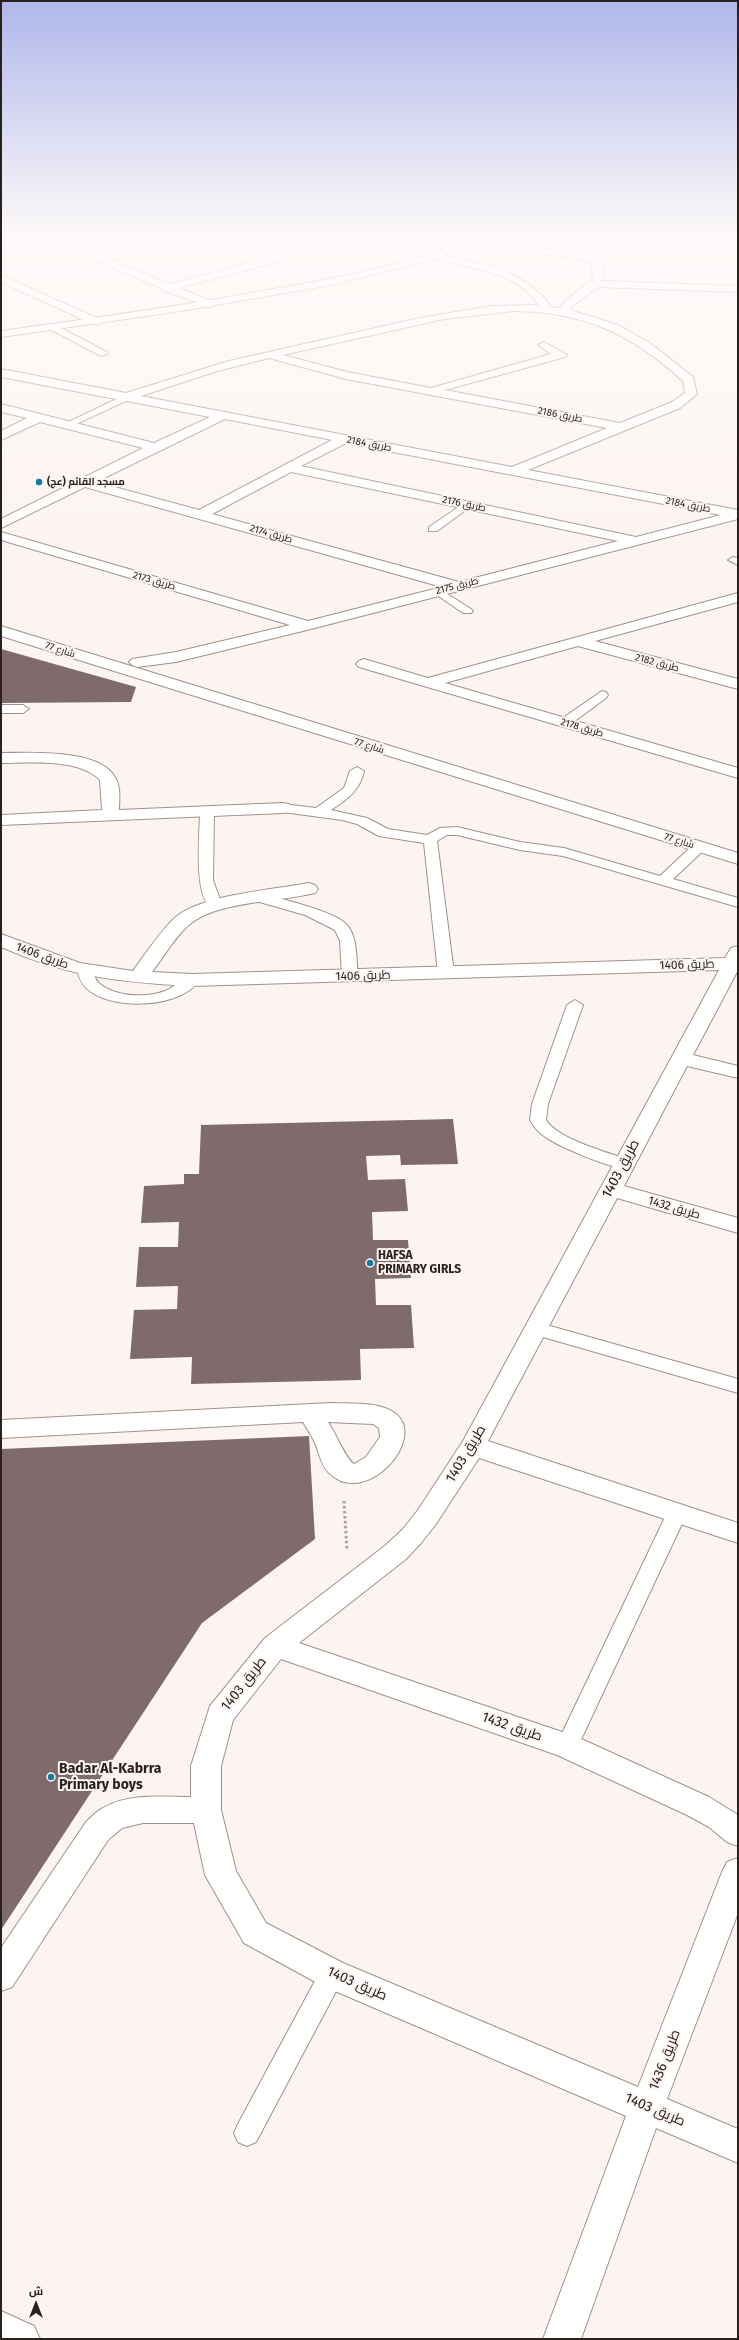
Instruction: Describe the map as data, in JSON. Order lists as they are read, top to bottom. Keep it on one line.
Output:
{"streets":{"street":["طريق 2186","طريق 2184","طريق 2176","طريق 2174","طريق 2173","طريق 2175","شارع 77","طريق 2182","طريق 2178","طريق 1406","طريق 1403","طريق 1432","طريق 1436"]},"crossings":[["طريق 2186","طريق 2184"],["طريق 2184","طريق 2175"],["طريق 2176","طريق 2175"],["طريق 2174","طريق 2175"],["طريق 2173","طريق 2175"],["طريق 2175","شارع 77"],["طريق 1406","طريق 1403"],["طريق 1403","طريق 1432"],["طريق 1403","طريق 1436"]],"places":["مسجد القائم (عج)","HAFSA PRIMARY GIRLS","Badar Al-Kabrra Primary boys"],"north":"top"}
